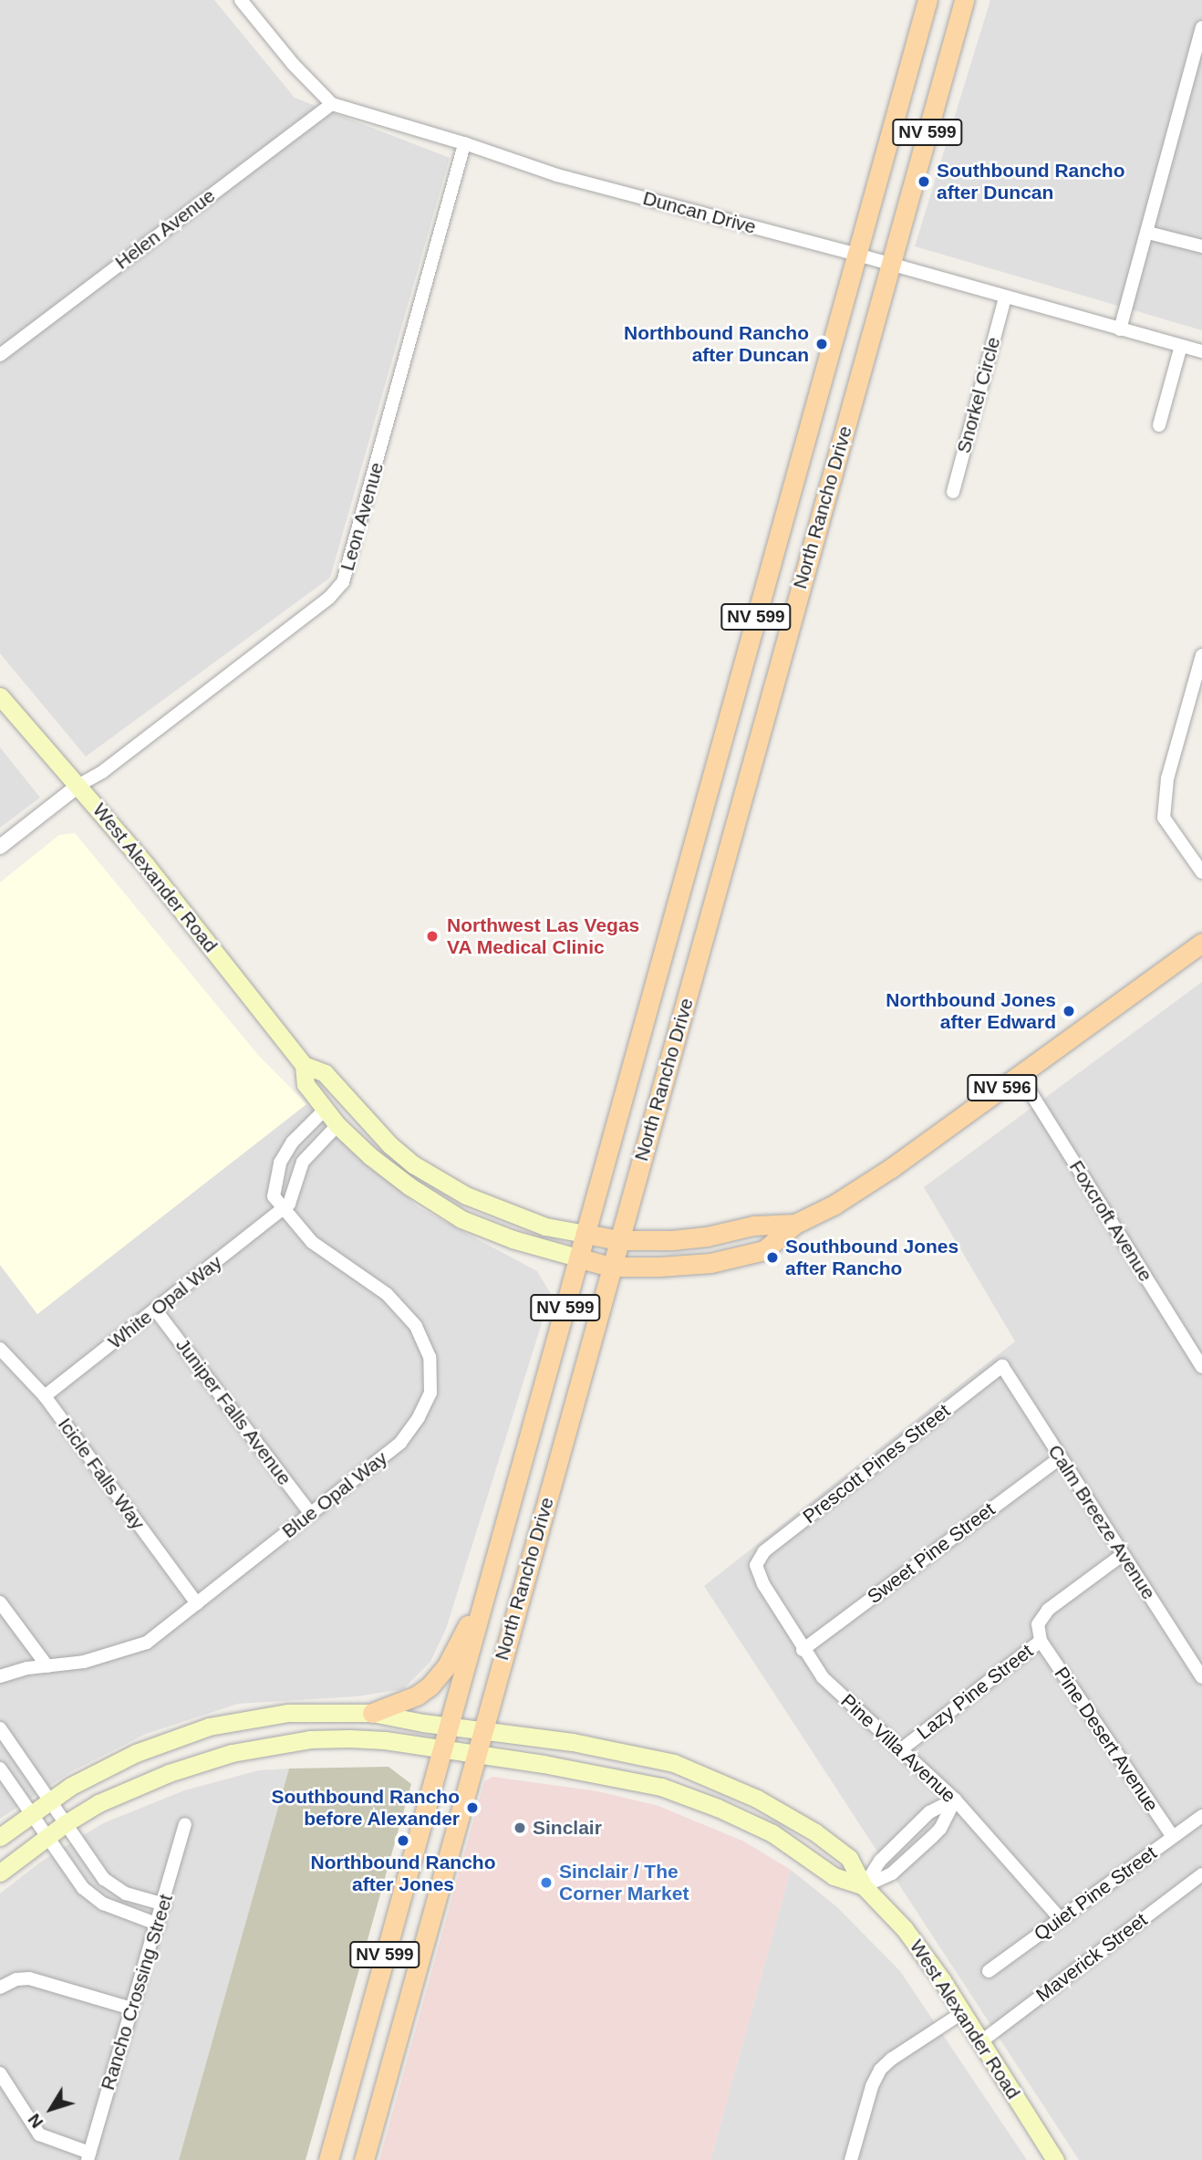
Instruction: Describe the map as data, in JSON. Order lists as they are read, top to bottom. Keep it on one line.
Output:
{"streets":{"main road":["NV 599","North Rancho Drive","West Alexander Road","NV 596"],"street":["Duncan Drive","Helen Avenue","Snorkel Circle","Leon Avenue","Foxcroft Avenue","White Opal Way","Juniper Falls Avenue","Prescott Pines Street","Icicle Falls Way","Blue Opal Way","Calm Breeze Avenue","Sweet Pine Street","Lazy Pine Street","Pine Desert Avenue","Pine Villa Avenue","Quiet Pine Street","Maverick Street","Rancho Crossing Street"]},"crossings":[["Duncan Drive","Helen Avenue"],["Duncan Drive","Snorkel Circle"],["Duncan Drive","North Rancho Drive"],["Duncan Drive","Leon Avenue"],["North Rancho Drive","West Alexander Road"],["North Rancho Drive","NV 596"],["Leon Avenue","West Alexander Road"],["West Alexander Road","NV 596"],["West Alexander Road","Blue Opal Way"],["West Alexander Road","Maverick Street"],["NV 596","Foxcroft Avenue"],["White Opal Way","Juniper Falls Avenue"],["White Opal Way","Icicle Falls Way"],["White Opal Way","Blue Opal Way"],["Juniper Falls Avenue","Blue Opal Way"],["Prescott Pines Street","Calm Breeze Avenue"],["Prescott Pines Street","Pine Villa Avenue"],["Icicle Falls Way","Blue Opal Way"],["Calm Breeze Avenue","Sweet Pine Street"],["Calm Breeze Avenue","Lazy Pine Street"],["Sweet Pine Street","Pine Villa Avenue"],["Lazy Pine Street","Pine Desert Avenue"],["Lazy Pine Street","Pine Villa Avenue"],["Pine Desert Avenue","Quiet Pine Street"],["Pine Villa Avenue","Quiet Pine Street"]],"places":["Southbound Rancho after Duncan","Northbound Rancho after Duncan","Northwest Las Vegas VA Medical Clinic","Northbound Jones after Edward","Southbound Jones after Rancho","Southbound Rancho before Alexander","Sinclair","Northbound Rancho after Jones","Sinclair / The Corner Market"],"north":"bottom left"}
